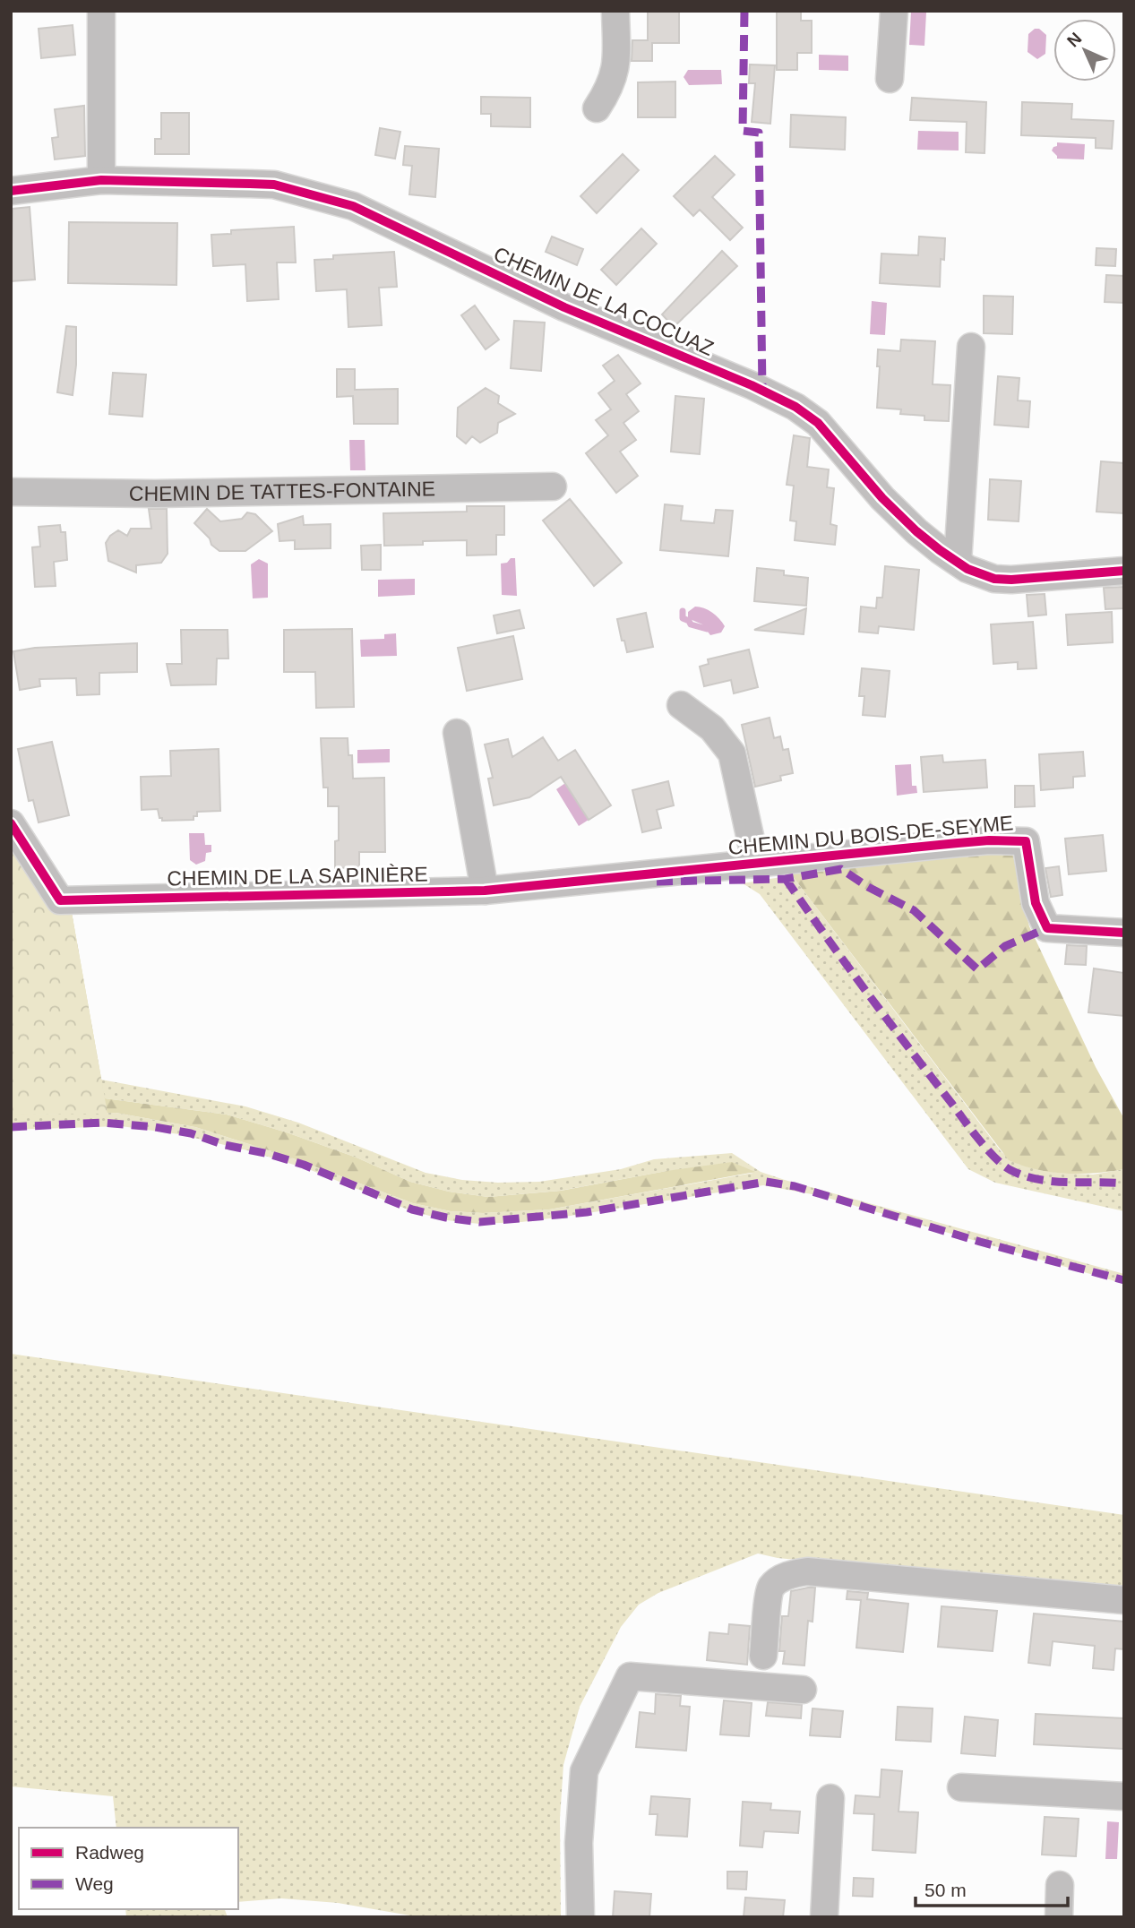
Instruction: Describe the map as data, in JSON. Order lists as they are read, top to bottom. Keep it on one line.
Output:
{"streets":{"street":["CHEMIN DE LA COCUAZ","CHEMIN DE TATTES-FONTAINE","CHEMIN DU BOIS-DE-SEYME","CHEMIN DE LA SAPINIÈRE"]},"crossings":[["CHEMIN DU BOIS-DE-SEYME","CHEMIN DE LA SAPINIÈRE"]],"legend":["Radweg","Weg"],"scale_bar":"50 m","north":"top left"}
